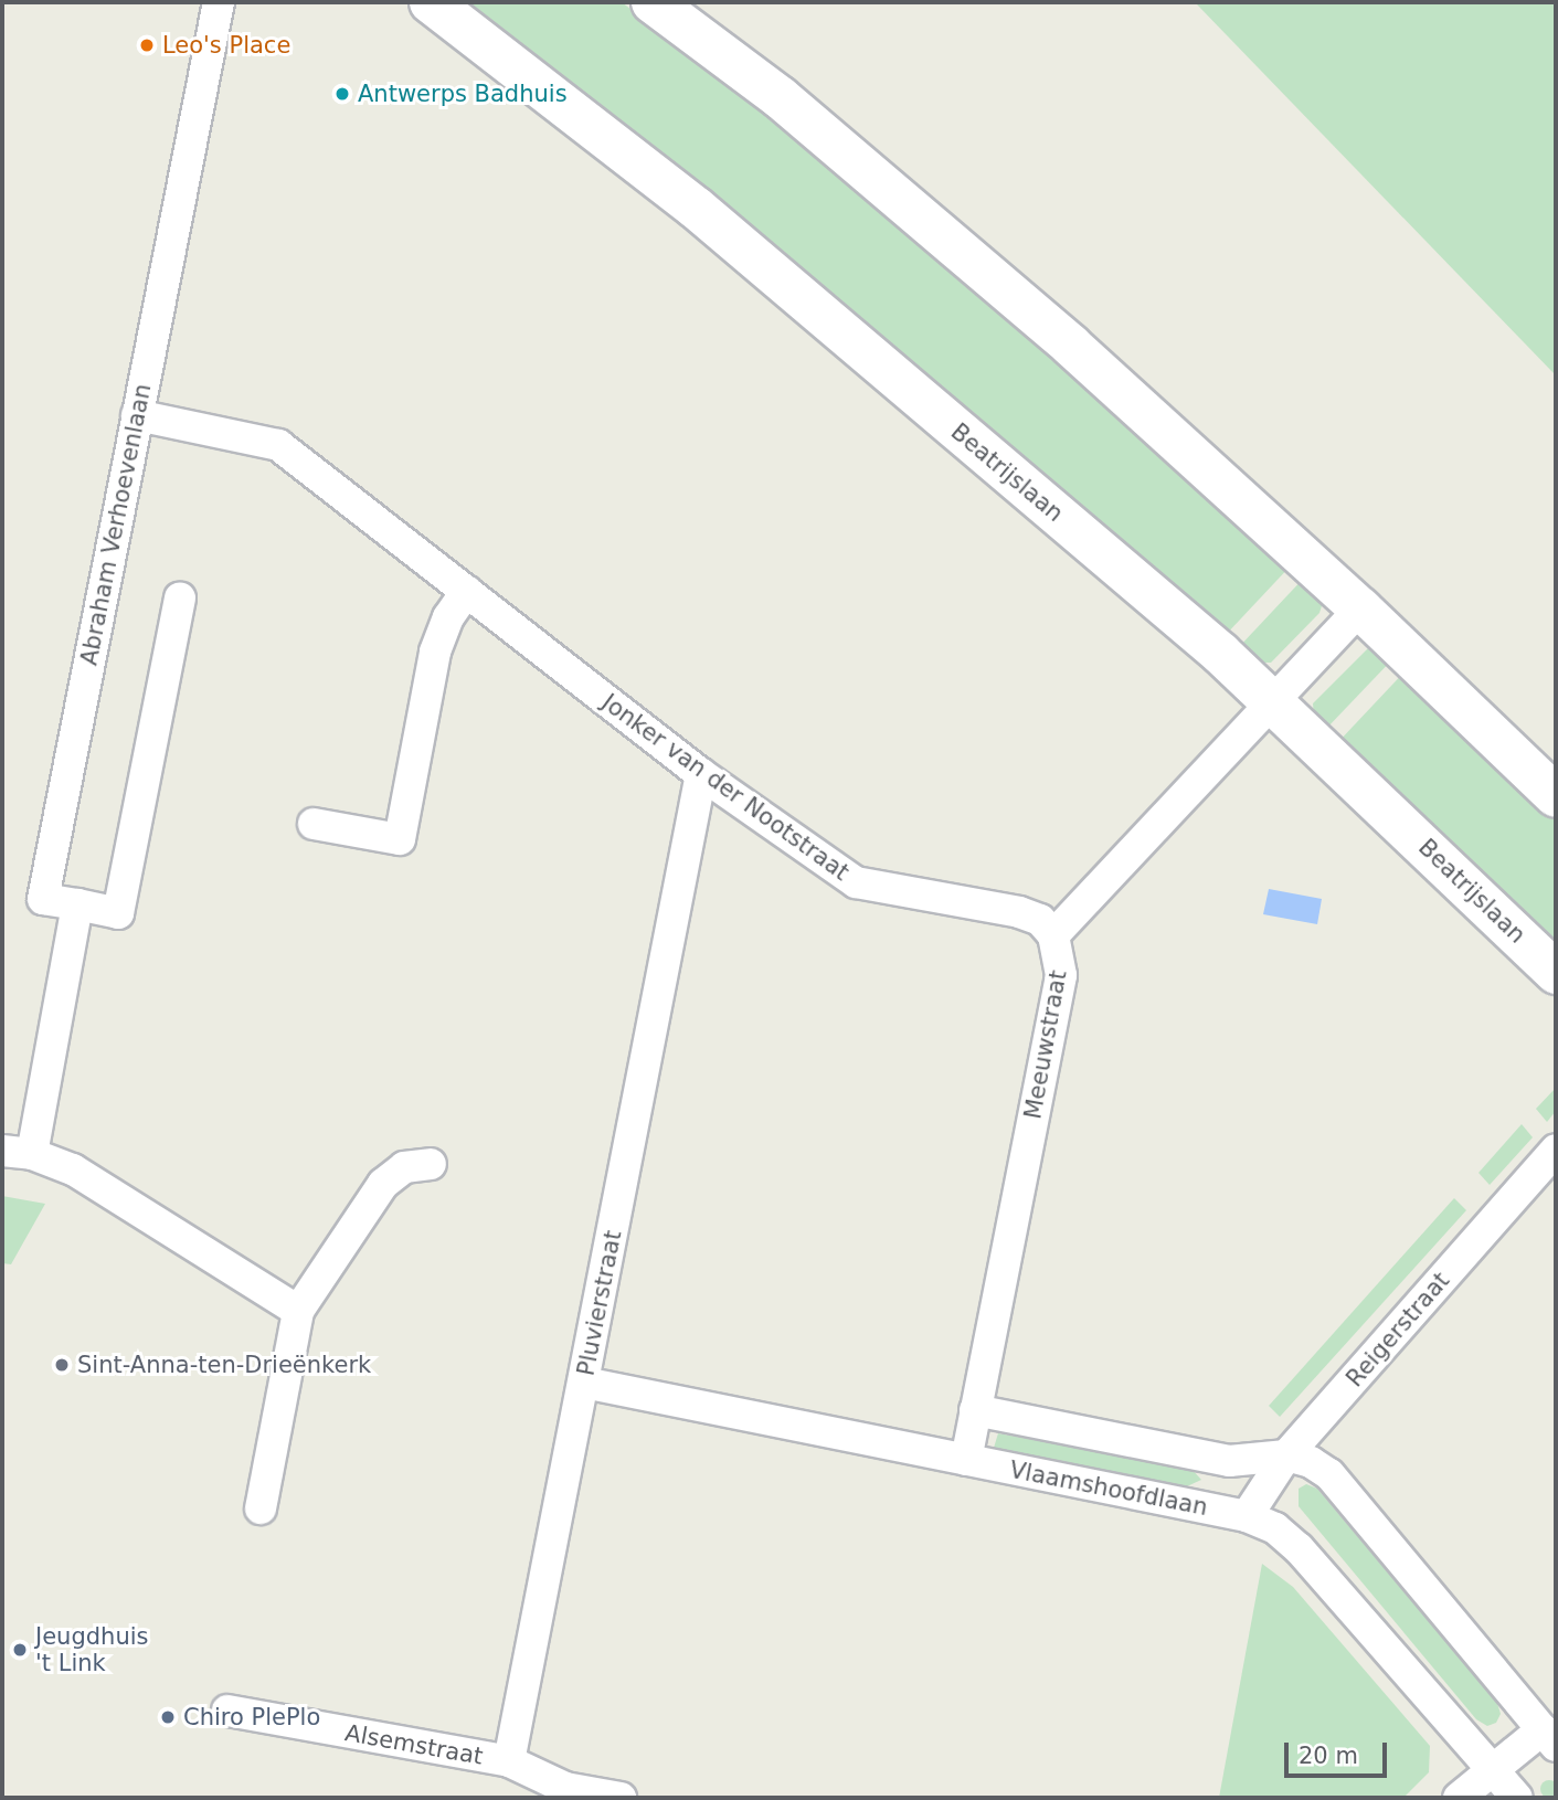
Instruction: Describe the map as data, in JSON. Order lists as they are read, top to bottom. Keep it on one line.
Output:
{"streets":{"street":["Beatrijslaan","Abraham Verhoevenlaan","Jonker van der Nootstraat","Meeuwstraat","Pluvierstraat","Reigerstraat","Vlaamshoofdlaan","Alsemstraat"]},"crossings":[["Beatrijslaan","Meeuwstraat"],["Abraham Verhoevenlaan","Jonker van der Nootstraat"],["Jonker van der Nootstraat","Meeuwstraat"],["Jonker van der Nootstraat","Pluvierstraat"],["Meeuwstraat","Vlaamshoofdlaan"],["Pluvierstraat","Vlaamshoofdlaan"],["Pluvierstraat","Alsemstraat"],["Reigerstraat","Vlaamshoofdlaan"]],"places":["Leo's Place","Antwerps Badhuis","Sint-Anna-ten-Drieënkerk","Jeugdhuis 't Link","Chiro PlePlo"],"scale_bar":"20 m"}
